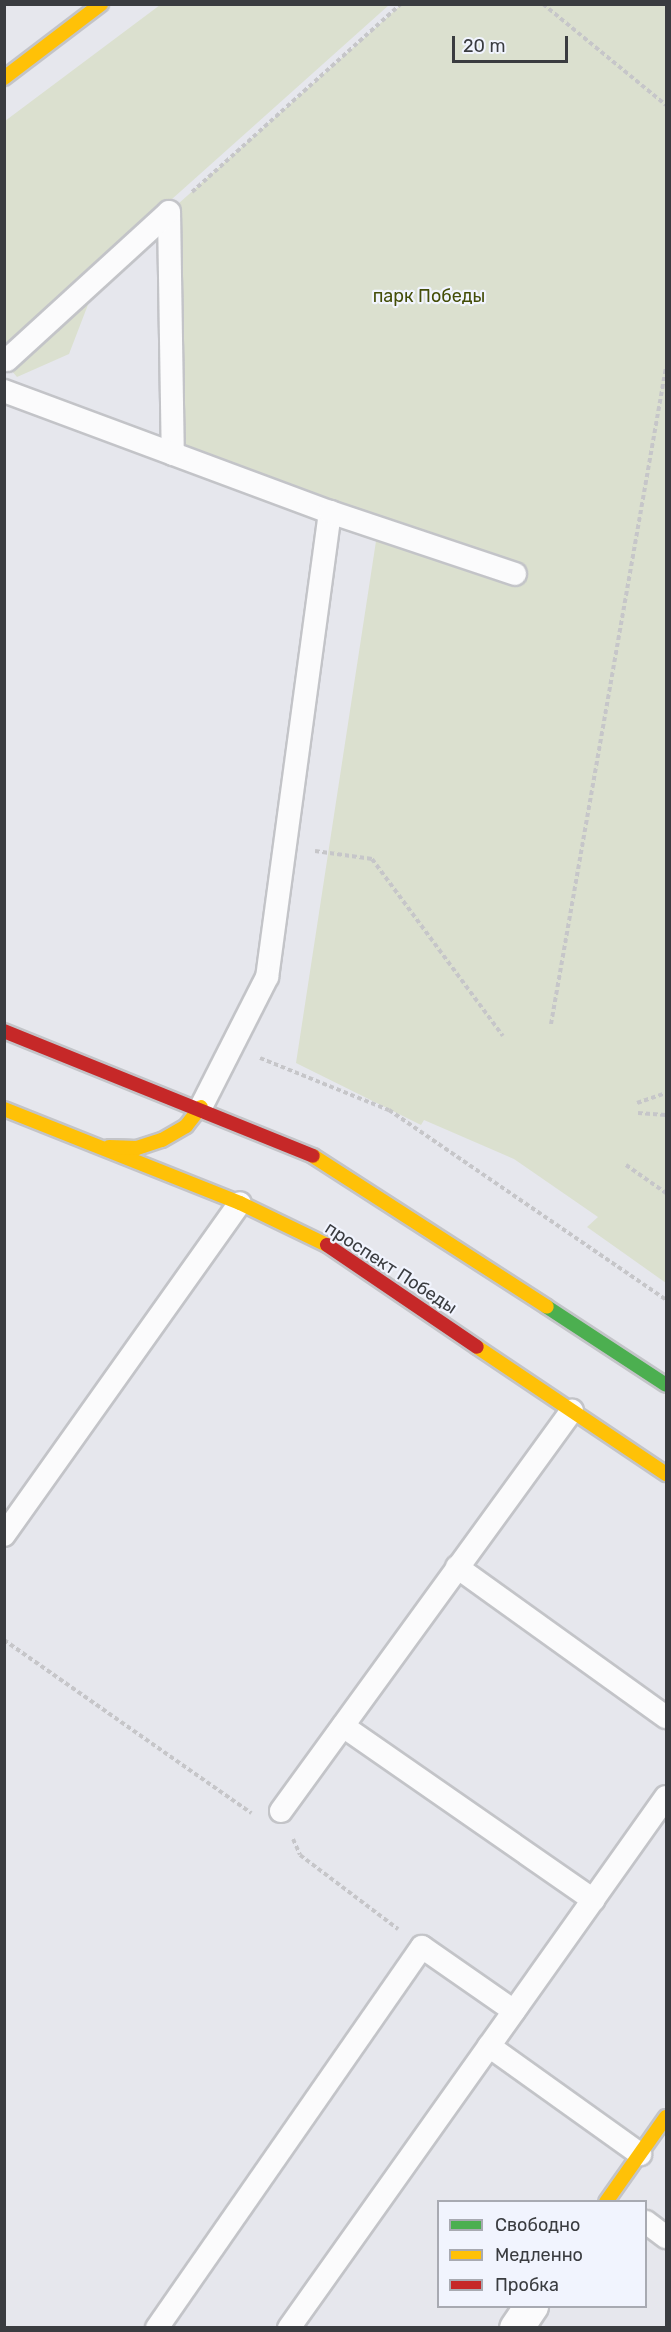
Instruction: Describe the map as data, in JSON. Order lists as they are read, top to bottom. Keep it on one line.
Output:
{"streets":{"main road":["проспект Победы"]},"parks":["парк Победы"],"legend":["Свободно","Медленно","Пробка"],"scale_bar":"20 m"}
